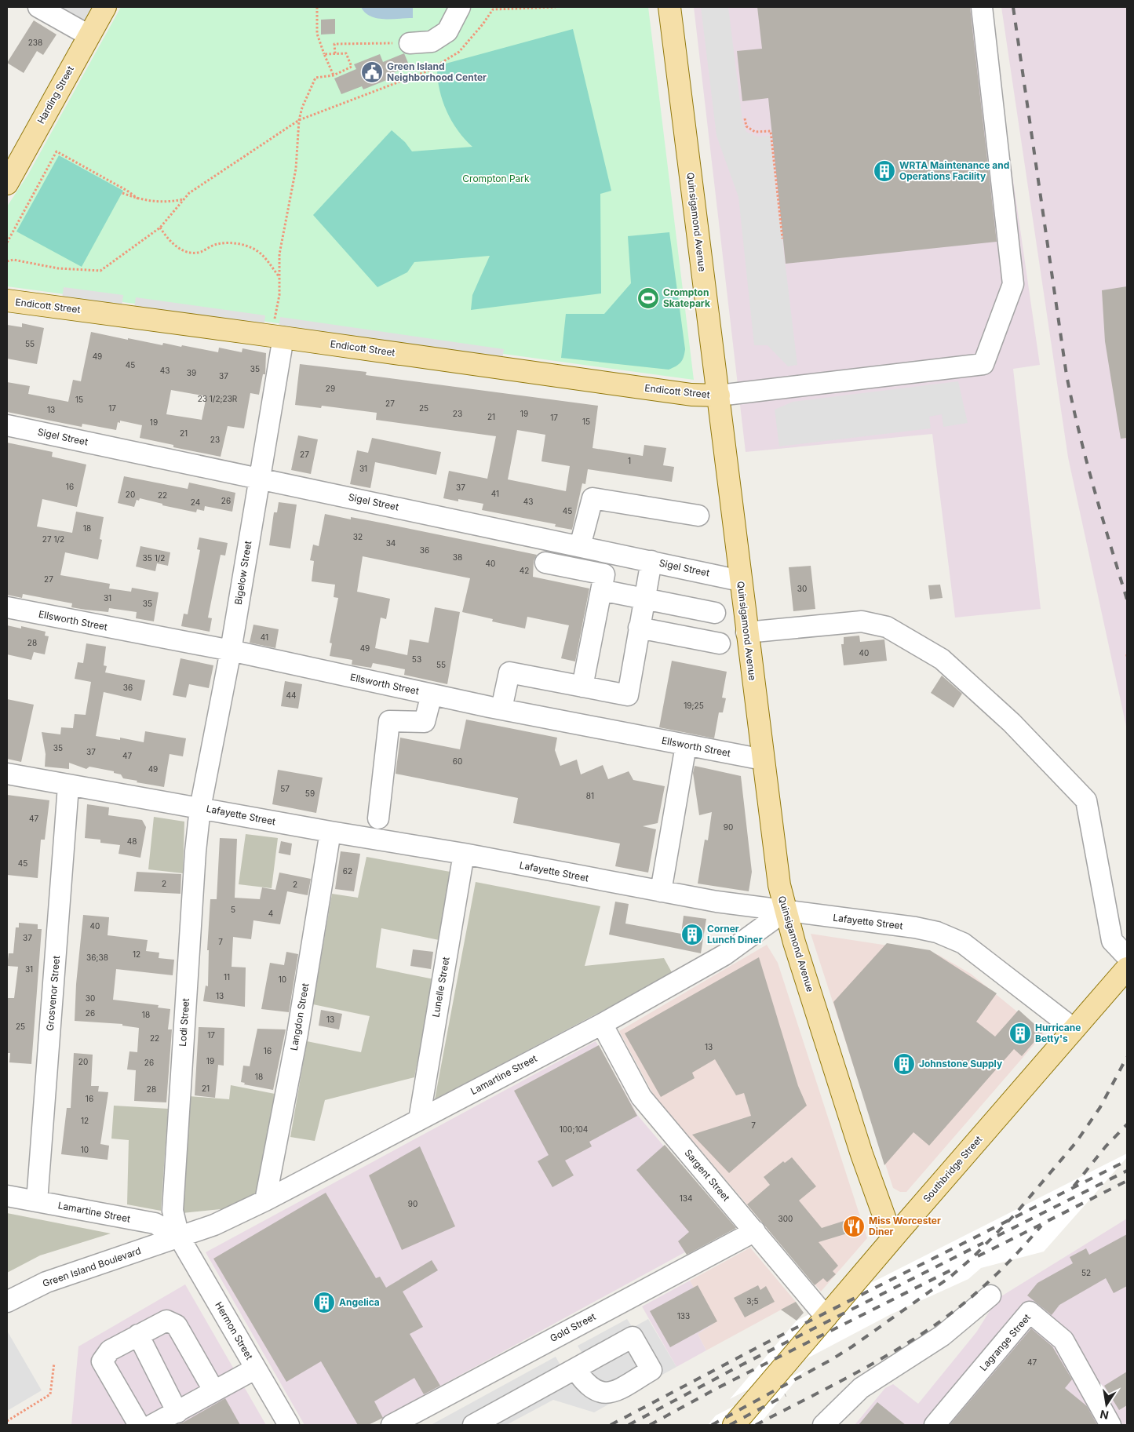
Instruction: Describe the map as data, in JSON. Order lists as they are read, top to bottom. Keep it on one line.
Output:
{"streets":{"main road":["Harding Street","Quinsigamond Avenue","Endicott Street","Southbridge Street"],"street":["Sigel Street","Bigelow Street","Ellsworth Street","Lafayette Street","Lunelle Street","Grosvenor Street","Langdon Street","Lodi Street","Lamartine Street","Sargent Street","Green Island Boulevard","Gold Street","Hermon Street","Lagrange Street"]},"crossings":[["Quinsigamond Avenue","Endicott Street"],["Quinsigamond Avenue","Sigel Street"],["Quinsigamond Avenue","Ellsworth Street"],["Quinsigamond Avenue","Lafayette Street"],["Quinsigamond Avenue","Lamartine Street"],["Quinsigamond Avenue","Southbridge Street"],["Endicott Street","Bigelow Street"],["Sigel Street","Bigelow Street"],["Bigelow Street","Ellsworth Street"],["Bigelow Street","Lafayette Street"],["Bigelow Street","Lodi Street"],["Lafayette Street","Lunelle Street"],["Lafayette Street","Grosvenor Street"],["Lafayette Street","Langdon Street"],["Lafayette Street","Lodi Street"],["Lafayette Street","Lamartine Street"],["Lafayette Street","Southbridge Street"],["Lunelle Street","Lamartine Street"],["Grosvenor Street","Lamartine Street"],["Langdon Street","Lamartine Street"],["Lodi Street","Lamartine Street"],["Lodi Street","Green Island Boulevard"],["Lodi Street","Hermon Street"],["Lamartine Street","Sargent Street"],["Lamartine Street","Green Island Boulevard"],["Lamartine Street","Hermon Street"],["Southbridge Street","Sargent Street"],["Sargent Street","Gold Street"],["Green Island Boulevard","Hermon Street"]],"parks":["Crompton Park"],"places":{"public building":["Green Island Neighborhood Center"],"building":["WRTA Maintenance and Operations Facility","Corner Lunch Diner","Hurricane Betty's","Johnstone Supply","Angelica"],"sports":["Crompton Skatepark"],"restaurant":["Miss Worcester Diner"]},"house_numbers":["238","55","49","45","35","43","39","37","29","23 1/2;23R","15","27","17","25","13","23","19","21","17","15","19","21","23","27","1","31","16","37","41","20","22","26","43","24","45","18","32","27 1/2","34","36","38","35 1/2","40","42","27","30","31","35","41","28","49","40","53","55","36","44","19;25","35","37","47","60","49","57","59","81","47","90","48","45","62","2","2","5","4","40","37","7","12","36;38","31","11","10","13","30","26","18","13","25","17","22","13","16","19","20","26","18","21","28","16","12","7","100;104","10","134","90","300","52","3;5","133","47"],"north":"bottom"}
